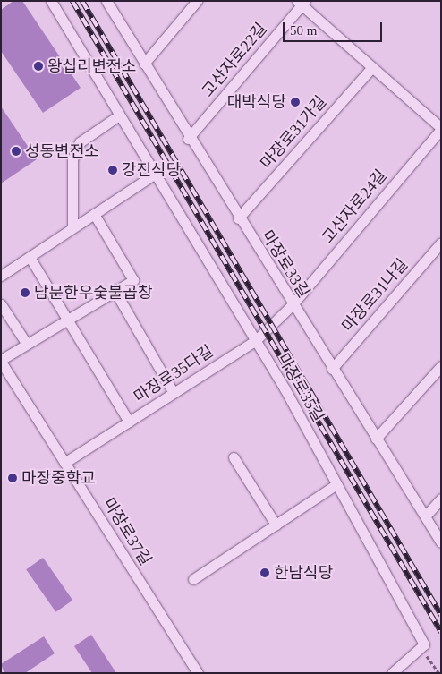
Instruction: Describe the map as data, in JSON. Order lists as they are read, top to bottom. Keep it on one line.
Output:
{"streets":{"street":["고산자로22길","마장로31가길","고산자로24길","마장로33길","마장로31나길","마장로35다길","마장로35길","마장로37길"]},"crossings":[["고산자로22길","마장로33길"],["마장로31가길","마장로33길"],["고산자로24길","마장로33길"],["고산자로24길","마장로35다길"],["마장로33길","마장로31나길"],["마장로33길","마장로35다길"],["마장로35다길","마장로35길"],["마장로35다길","마장로37길"]],"places":["왕십리변전소","대박식당","성동변전소","강진식당","남문한우숯불곱창","마장중학교","한남식당"],"scale_bar":"50 m"}
